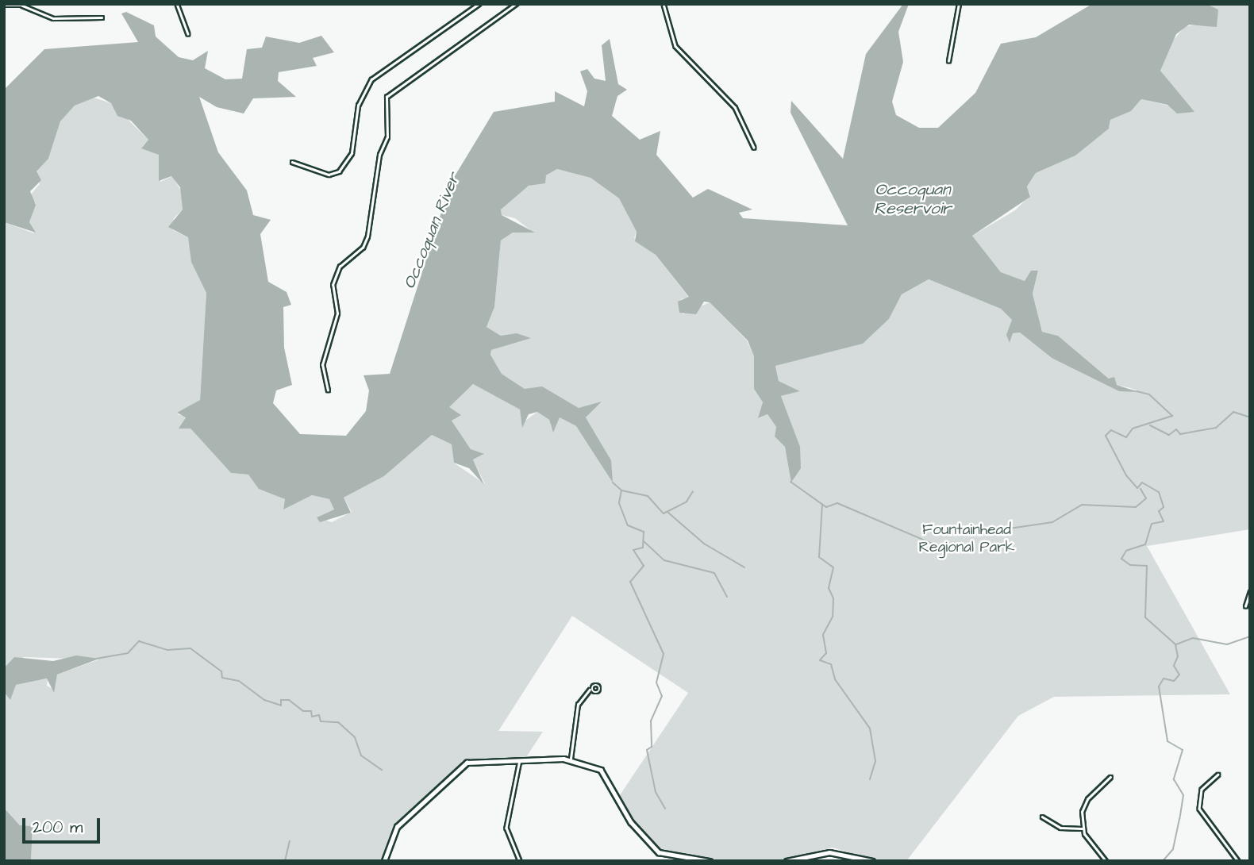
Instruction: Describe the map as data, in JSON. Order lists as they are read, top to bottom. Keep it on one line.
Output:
{"water":["Occoquan Reservoir","Occoquan River"],"parks":["Fountainhead Regional Park"],"scale_bar":"200 m"}
